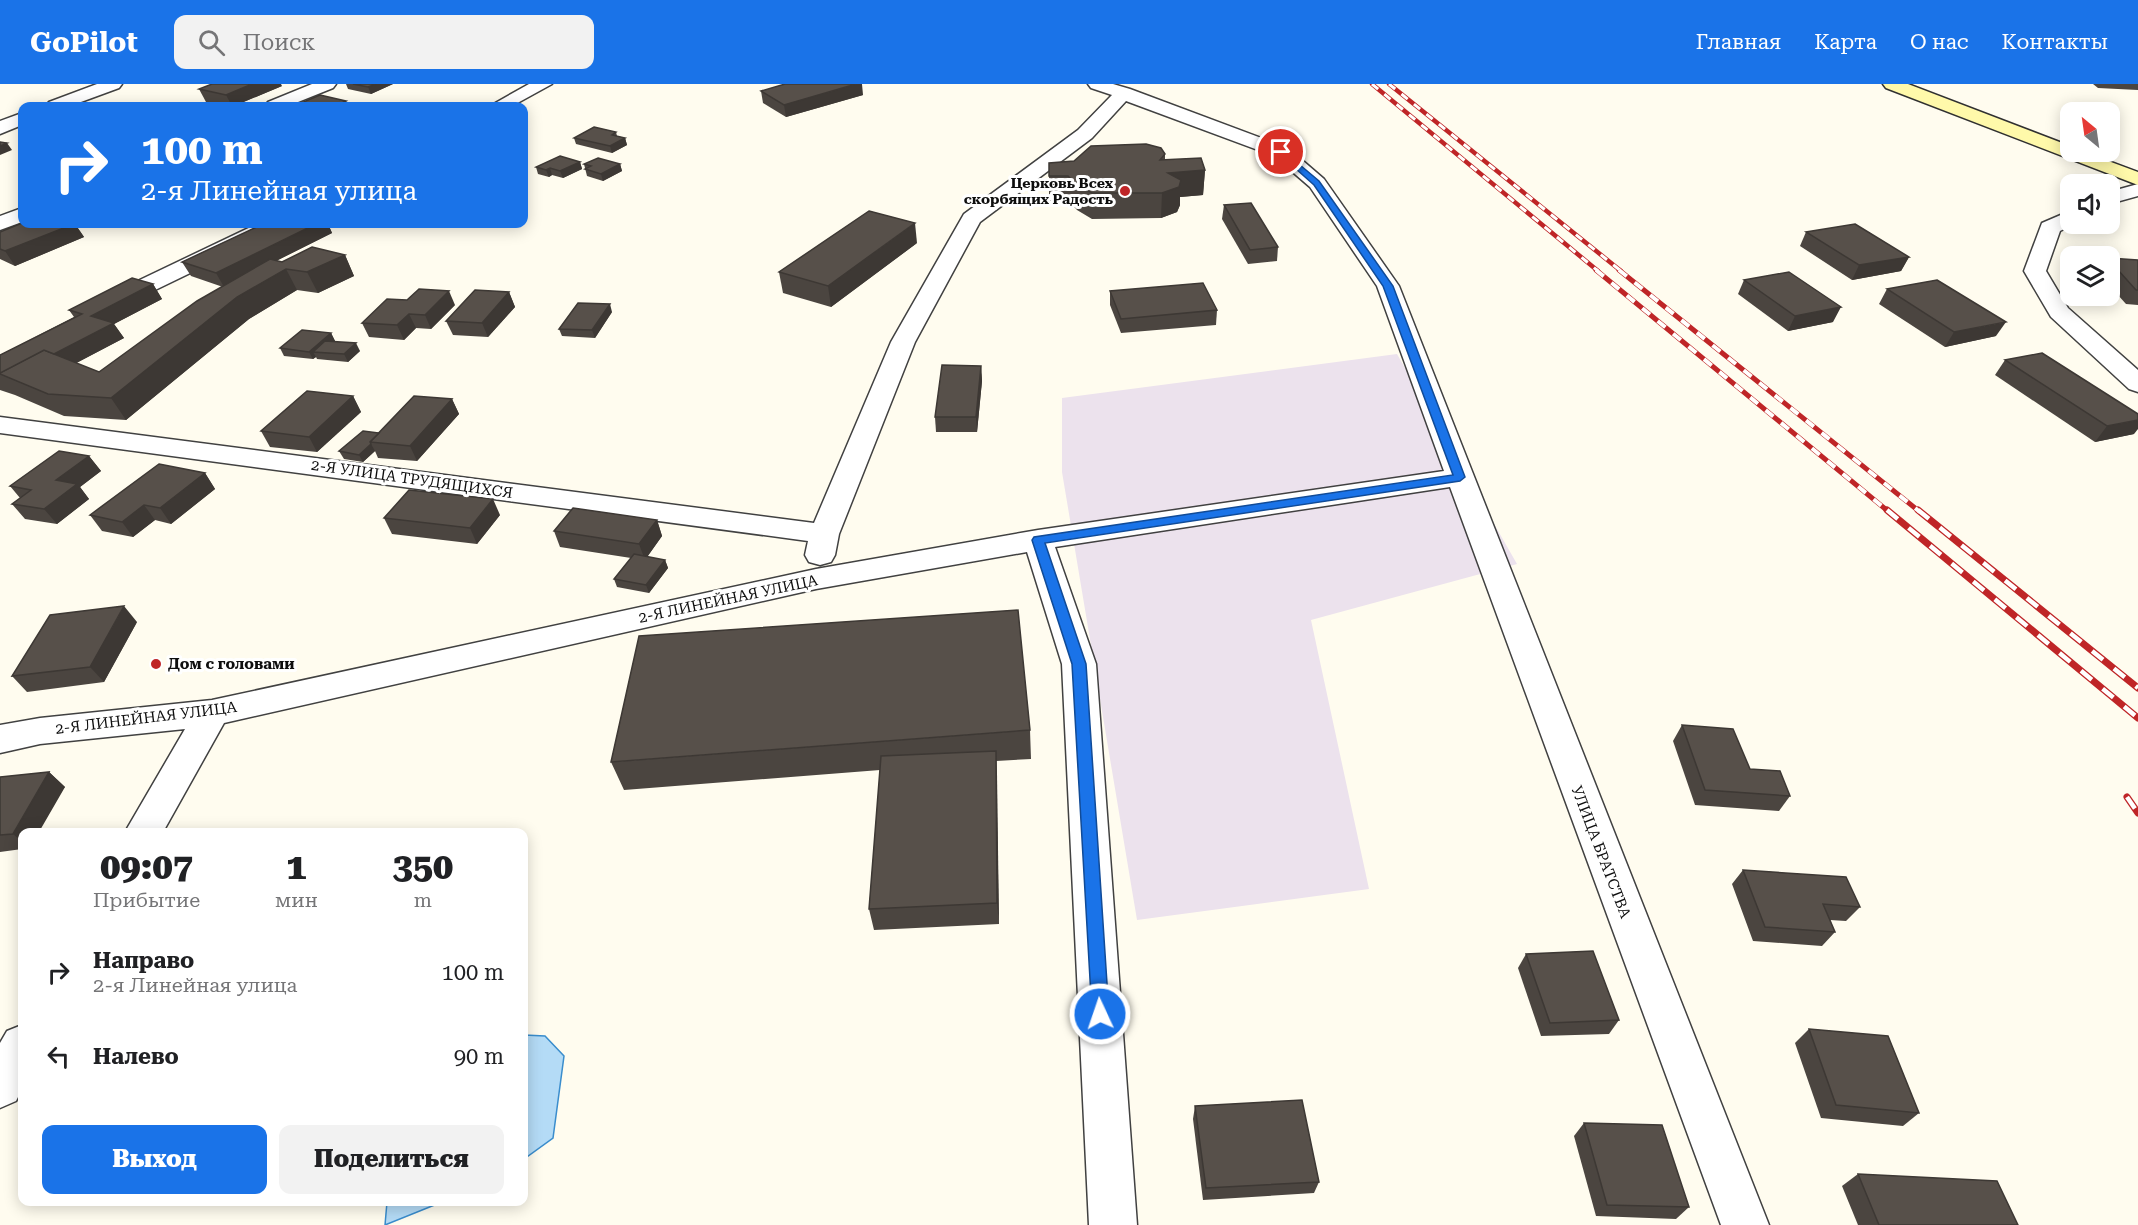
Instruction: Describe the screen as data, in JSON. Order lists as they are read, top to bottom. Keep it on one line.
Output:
{"streets":{"street":["2-Я УЛИЦА ТРУДЯЩИХСЯ","2-Я ЛИНЕЙНАЯ УЛИЦА","УЛИЦА БРАТСТВА"]},"crossings":[["2-Я ЛИНЕЙНАЯ УЛИЦА","УЛИЦА БРАТСТВА"]],"places":["Церковь Всех скорбящих Радость","Дом с головами"],"north":"top left","page":{"header":"GoPilot","search":"Поиск","nav":["Главная","Карта","О нас","Контакты"],"turn":["100 m","2-я Линейная улица"],"eta":["09:07","Прибытие","1","мин","350","m"],"list":[{"name":"Направо","note":"2-я Линейная улица","value":"100 m"},{"name":"Налево","value":"90 m"}],"buttons":["Выход","Поделиться"]}}
